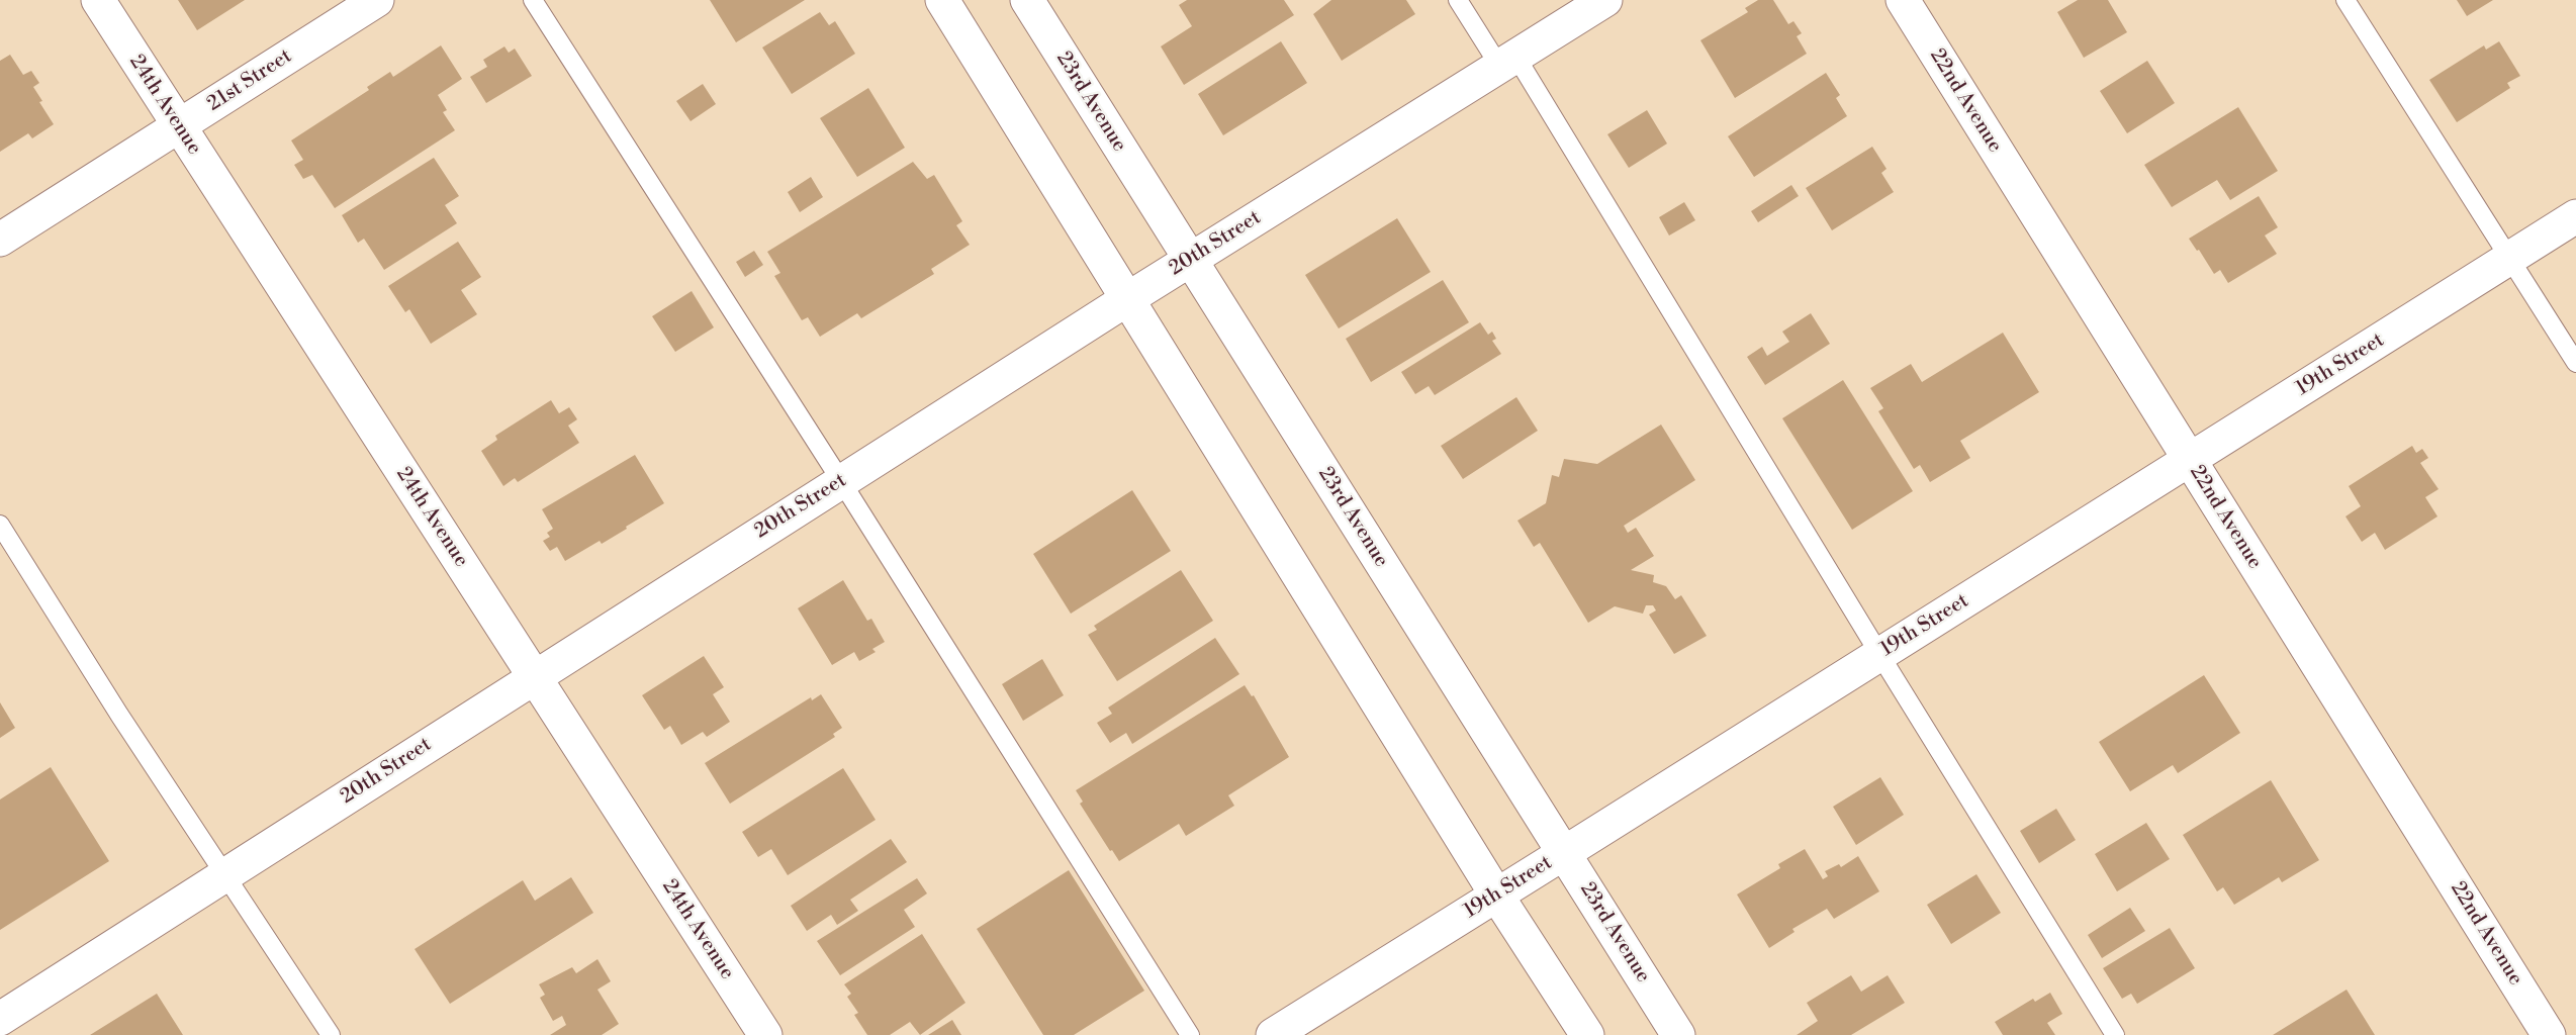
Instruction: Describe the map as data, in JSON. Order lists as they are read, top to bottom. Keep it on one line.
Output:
{"streets":{"street":["21st Street","22nd Avenue","23rd Avenue","24th Avenue","20th Street","19th Street"]},"crossings":[["21st Street","24th Avenue"],["22nd Avenue","19th Street"],["23rd Avenue","20th Street"],["23rd Avenue","19th Street"],["24th Avenue","20th Street"]]}
